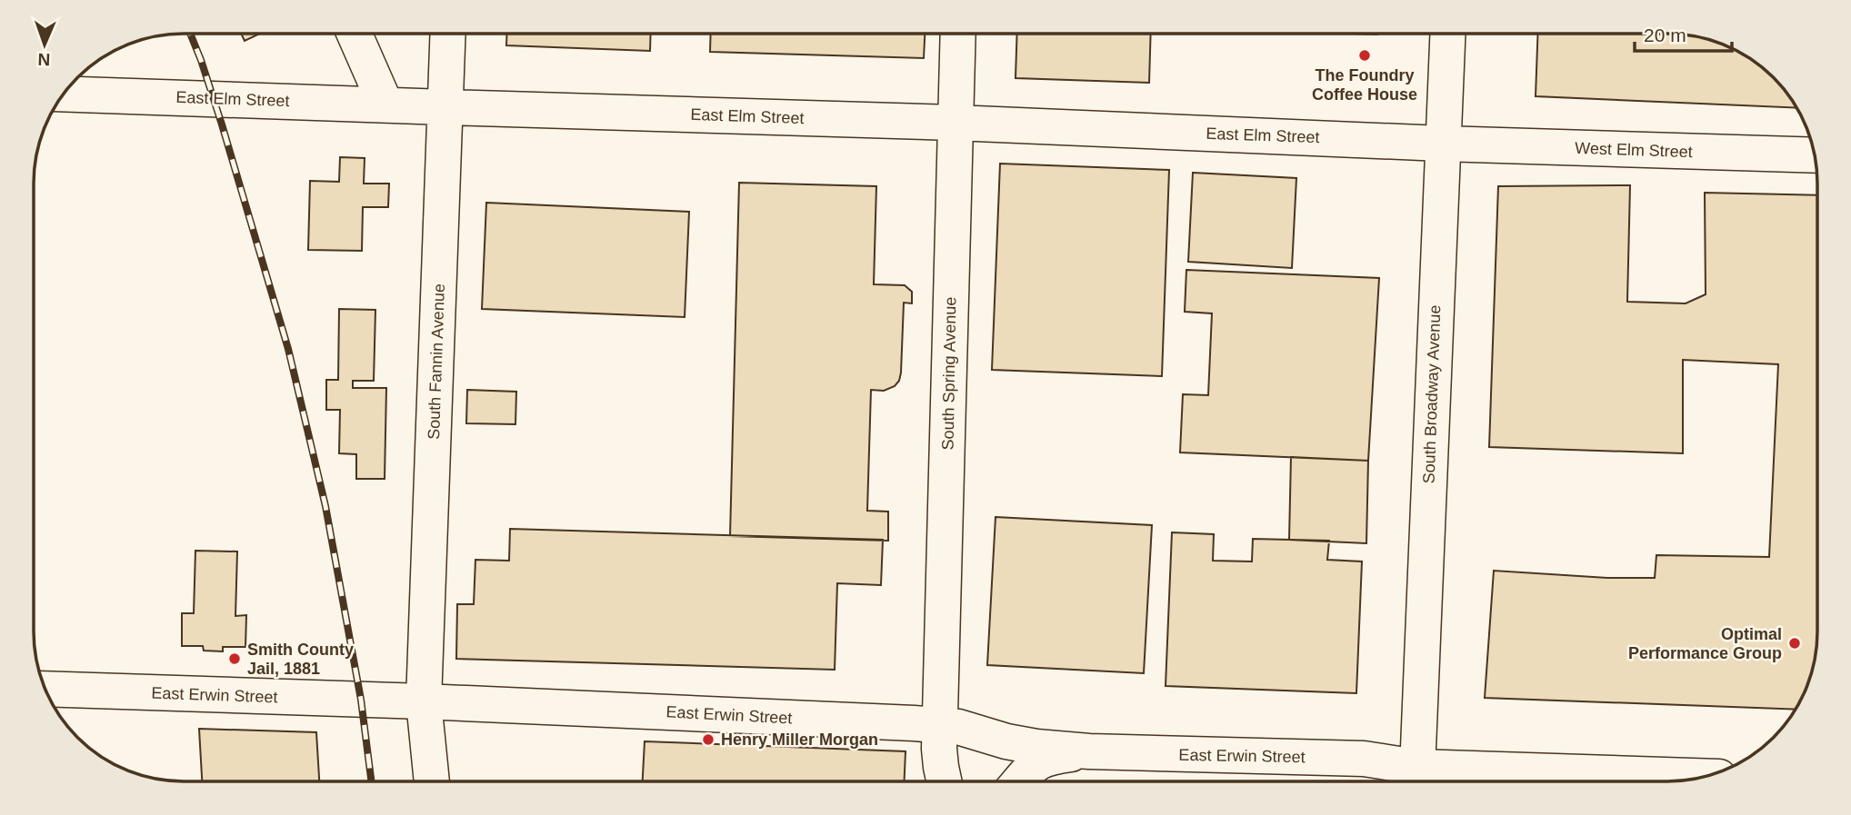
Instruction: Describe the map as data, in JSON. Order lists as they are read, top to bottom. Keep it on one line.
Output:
{"streets":{"street":["East Elm Street","West Elm Street","South Fannin Avenue","South Spring Avenue","South Broadway Avenue","East Erwin Street"]},"crossings":[["East Elm Street","West Elm Street"],["East Elm Street","South Fannin Avenue"],["East Elm Street","South Spring Avenue"],["East Elm Street","South Broadway Avenue"],["West Elm Street","South Broadway Avenue"],["South Fannin Avenue","East Erwin Street"],["South Spring Avenue","East Erwin Street"],["South Broadway Avenue","East Erwin Street"]],"places":["The Foundry Coffee House","Optimal Performance Group","Smith County Jail, 1881","Henry Miller Morgan"],"scale_bar":"20 m","north":"bottom"}
